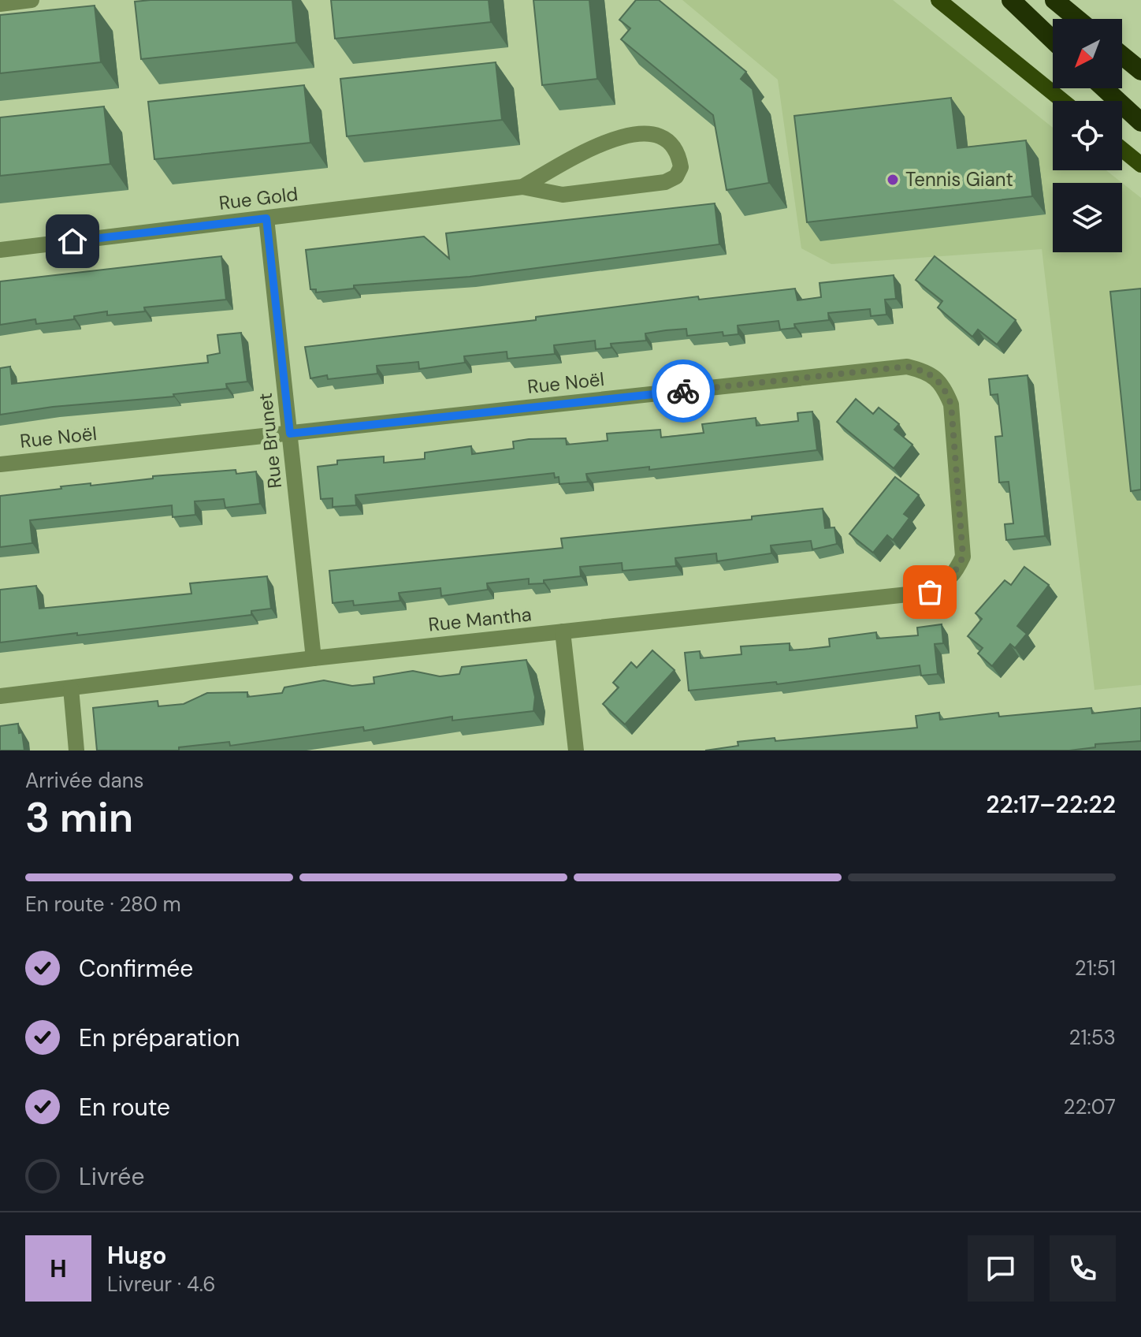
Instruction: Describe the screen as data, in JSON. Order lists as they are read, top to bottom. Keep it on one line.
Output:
{"streets":{"street":["Rue Gold","Rue Noël","Rue Brunet","Rue Mantha"]},"crossings":[["Rue Gold","Rue Brunet"],["Rue Noël","Rue Brunet"],["Rue Noël","Rue Mantha"],["Rue Brunet","Rue Mantha"]],"places":["Tennis Giant"],"north":"bottom left","page":{"heading":["3 min","Arrivée dans","22:17–22:22"],"panel":["Hugo","Livreur · 4.6"],"bar":"En route · 280 m","list":[["Confirmée","21:51"],["En préparation","21:53"],["En route","22:07"],"Livrée"],"round":"H"}}
